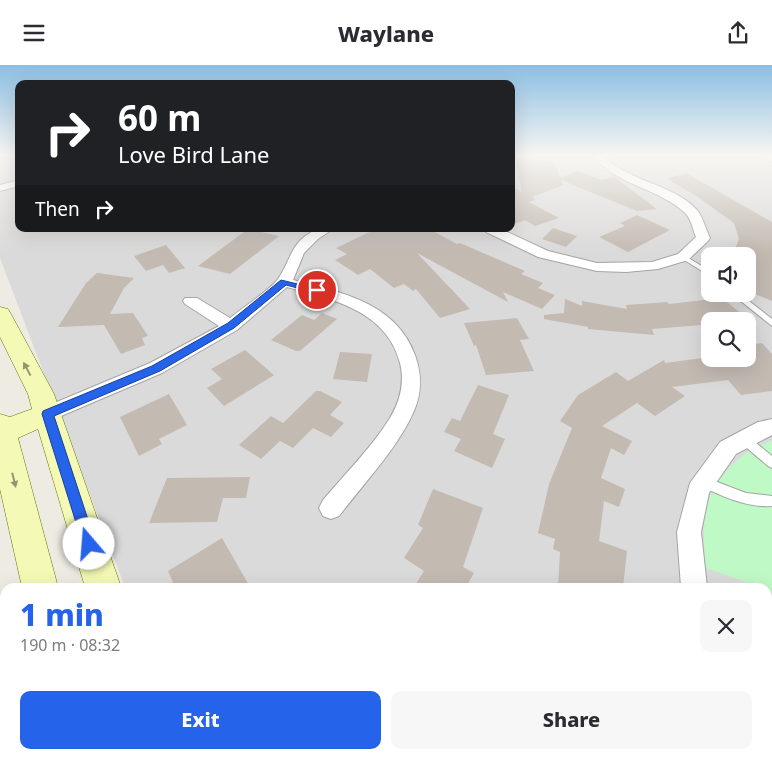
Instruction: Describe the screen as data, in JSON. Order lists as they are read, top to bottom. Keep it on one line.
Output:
{"page":{"header":"Waylane","turn":["60 m","Love Bird Lane"],"then":"Then","heading":["1 min","190 m · 08:32"],"buttons":["Exit","Share"]}}
